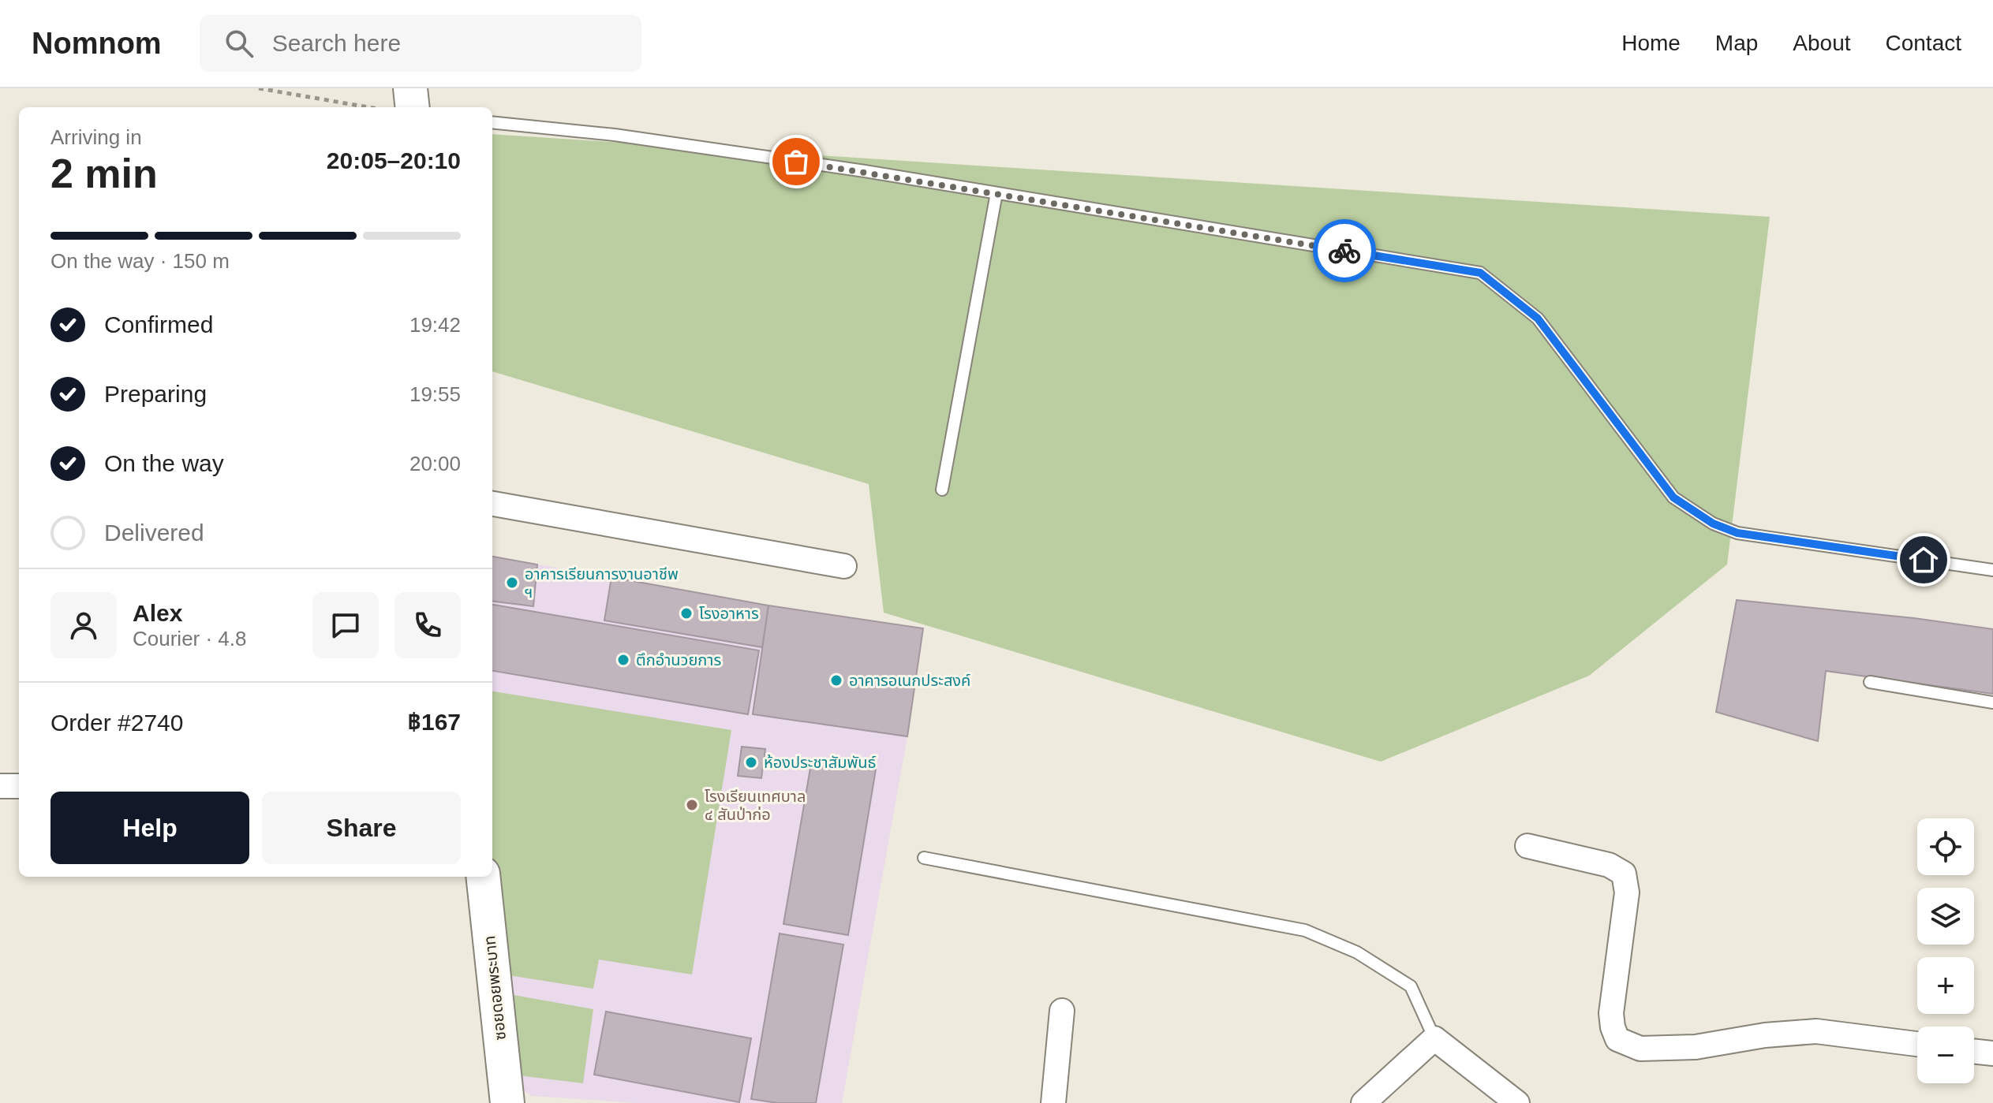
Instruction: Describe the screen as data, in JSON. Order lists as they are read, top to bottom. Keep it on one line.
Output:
{"streets":{"street":["ซอยดอยพระบาท"]},"places":["อาคารเรียนการงานอาชีพ ฯ","โรงอาหาร","ตึกอำนวยการ","อาคารอเนกประสงค์","ห้องประชาสัมพันธ์","โรงเรียนเทศบาล ๔ สันป่าก่อ"],"page":{"header":"Nomnom","search":"Search here","nav":["Home","Map","About","Contact"],"heading":["2 min","Arriving in","20:05–20:10"],"panel":["Alex","Courier · 4.8","Order #2740","฿167"],"bar":"On the way · 150 m","list":[["Confirmed","19:42"],["Preparing","19:55"],["On the way","20:00"],"Delivered"],"buttons":["Help","Share"],"map_buttons":["+","−"]}}
